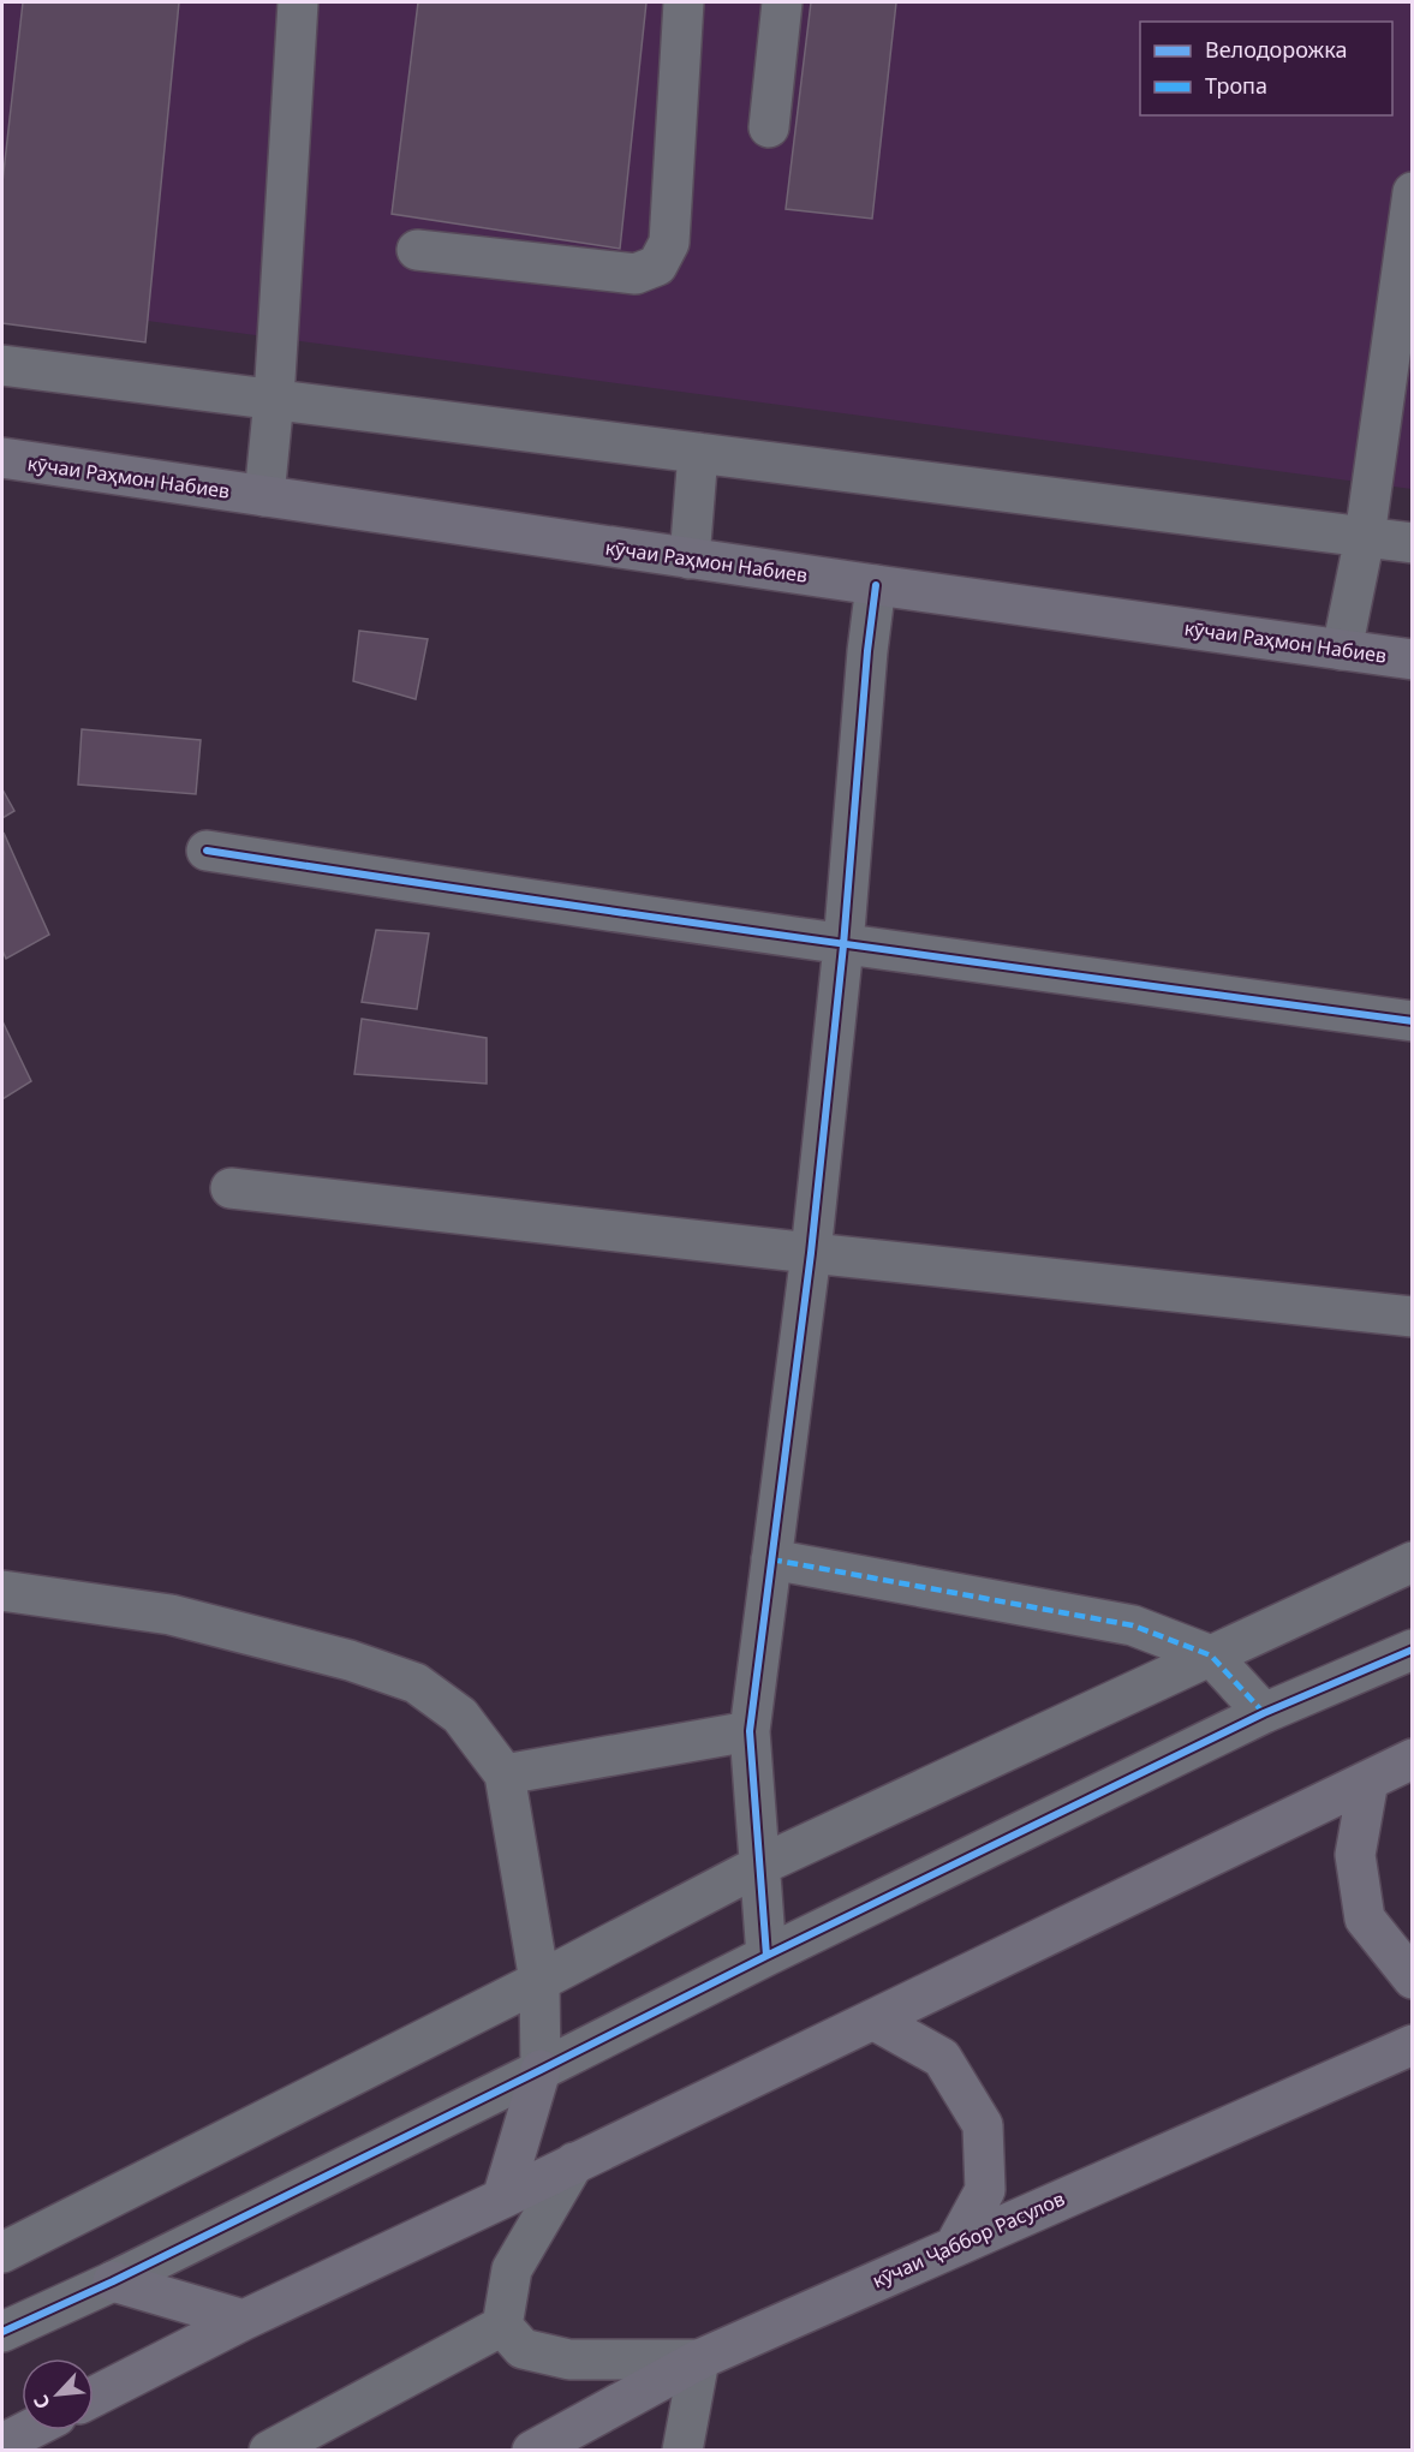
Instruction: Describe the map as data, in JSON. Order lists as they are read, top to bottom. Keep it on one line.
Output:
{"streets":{"main road":["кӯчаи Раҳмон Набиев","кӯчаи Ҷаббор Расулов"]},"legend":["Велодорожка","Тропа"],"north":"bottom left"}
